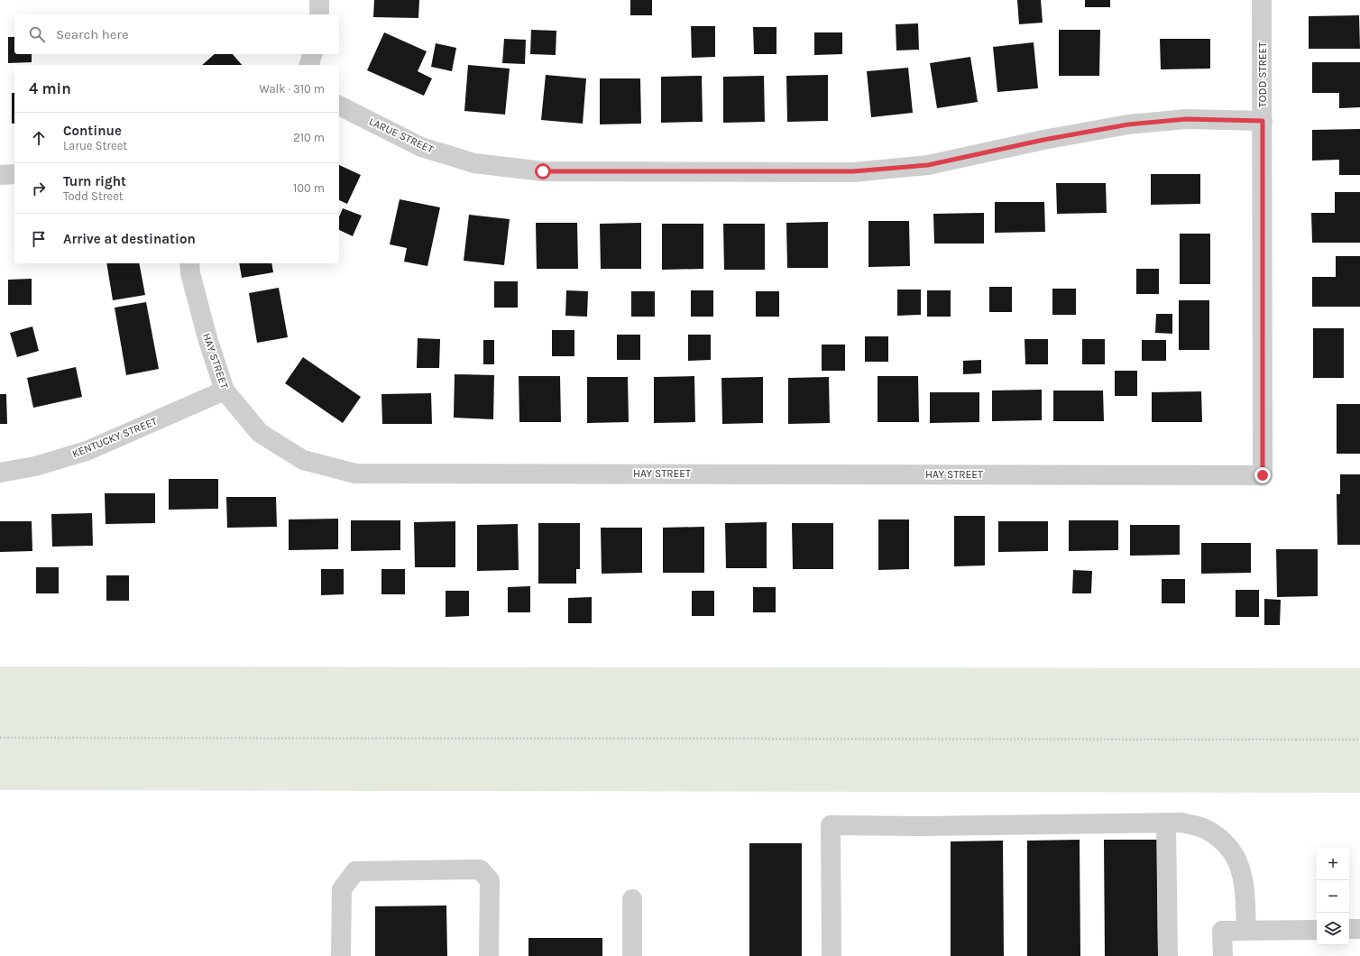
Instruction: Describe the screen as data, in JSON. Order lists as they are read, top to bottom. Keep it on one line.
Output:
{"streets":{"street":["TODD STREET","LARUE STREET","HAY STREET","KENTUCKY STREET"]},"crossings":[["TODD STREET","LARUE STREET"],["TODD STREET","HAY STREET"],["HAY STREET","KENTUCKY STREET"]],"page":{"search":"Search here","heading":["4 min","Walk · 310 m"],"list":[["Continue","Larue Street","210 m"],["Turn right","Todd Street","100 m"],"Arrive at destination"],"map_buttons":["+","−"]}}
